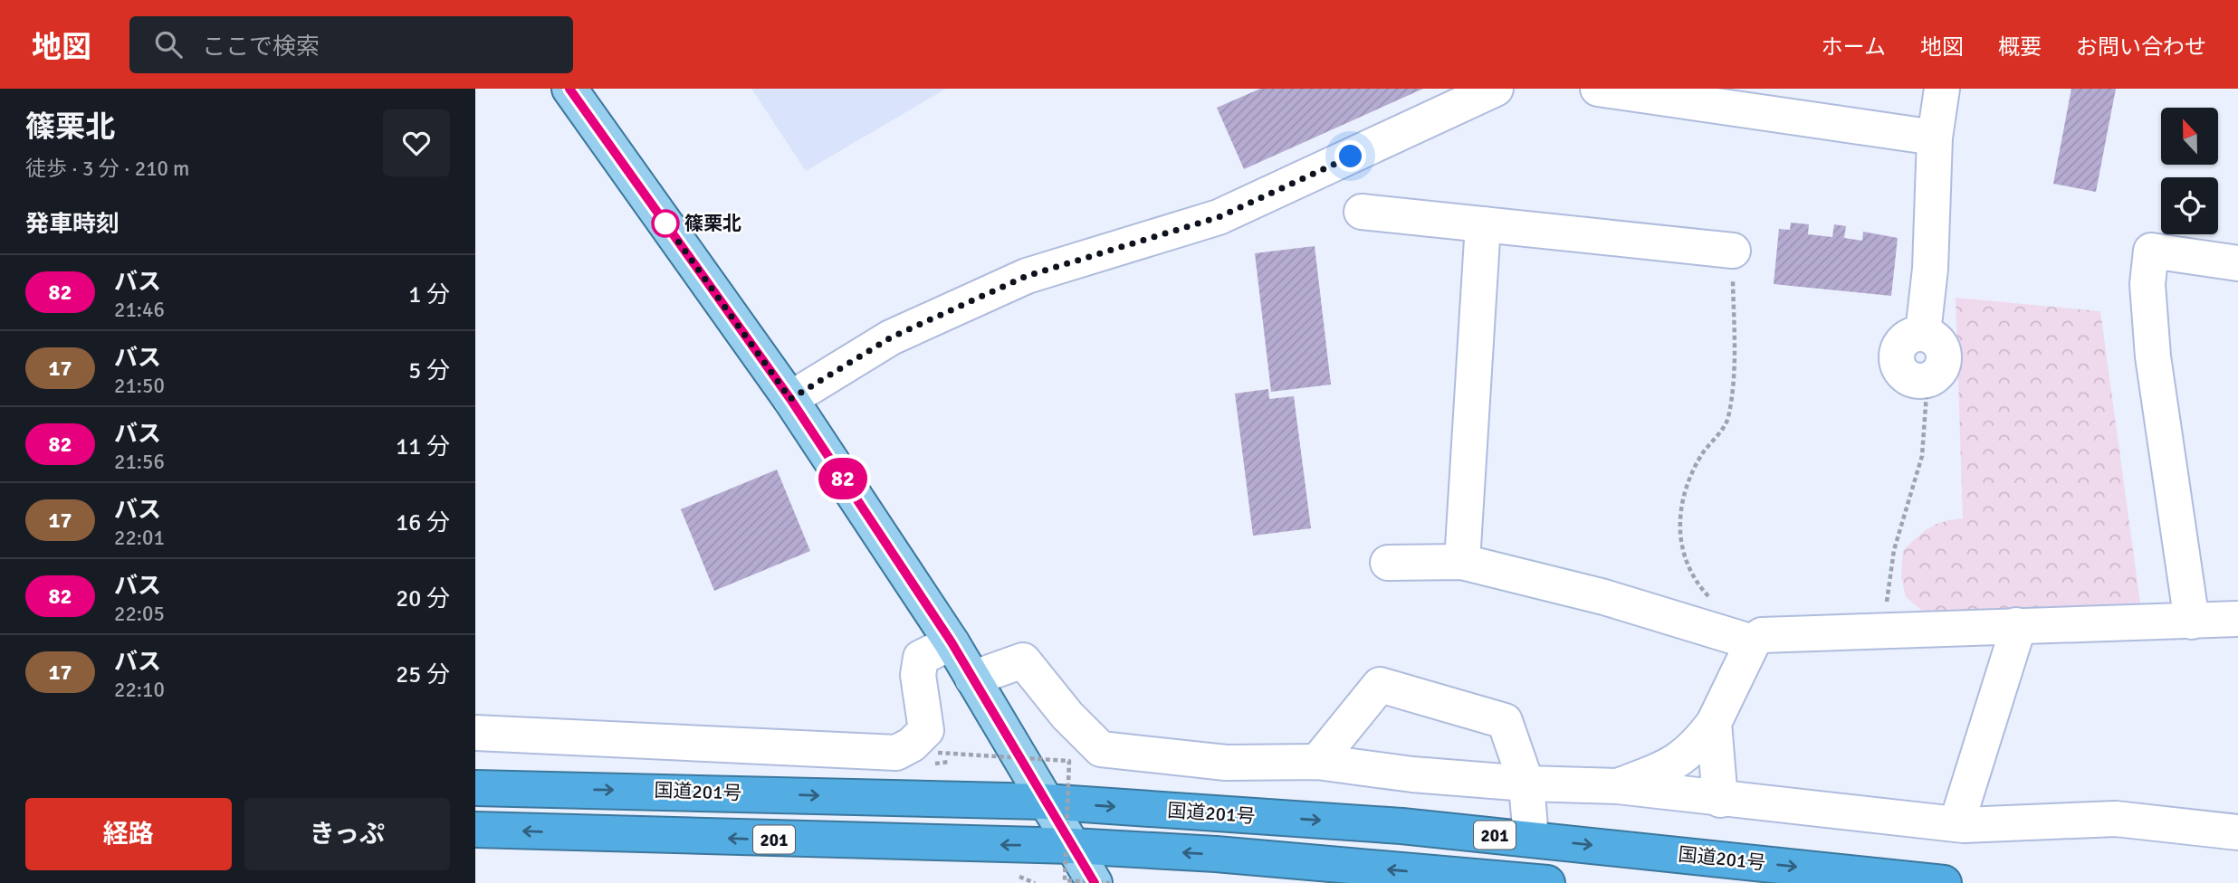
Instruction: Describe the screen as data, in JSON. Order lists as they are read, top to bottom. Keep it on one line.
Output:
{"streets":{"highway":["国道201号","201"]},"places":["篠栗北"],"lines":["bus line 82"],"north":"top","page":{"header":"地図","search":"ここで検索","nav":["ホーム","地図","概要","お問い合わせ"],"heading":[["篠栗北","徒歩 · 3 分 · 210 m"],"発車時刻"],"on_map":"82","list":[{"mark":"82","name":"バス","note":"21:46","value":"1 分"},{"mark":"17","name":"バス","note":"21:50","value":"5 分"},{"mark":"82","name":"バス","note":"21:56","value":"11 分"},{"mark":"17","name":"バス","note":"22:01","value":"16 分"},{"mark":"82","name":"バス","note":"22:05","value":"20 分"},{"mark":"17","name":"バス","note":"22:10","value":"25 分"}],"buttons":["経路","きっぷ"]}}
